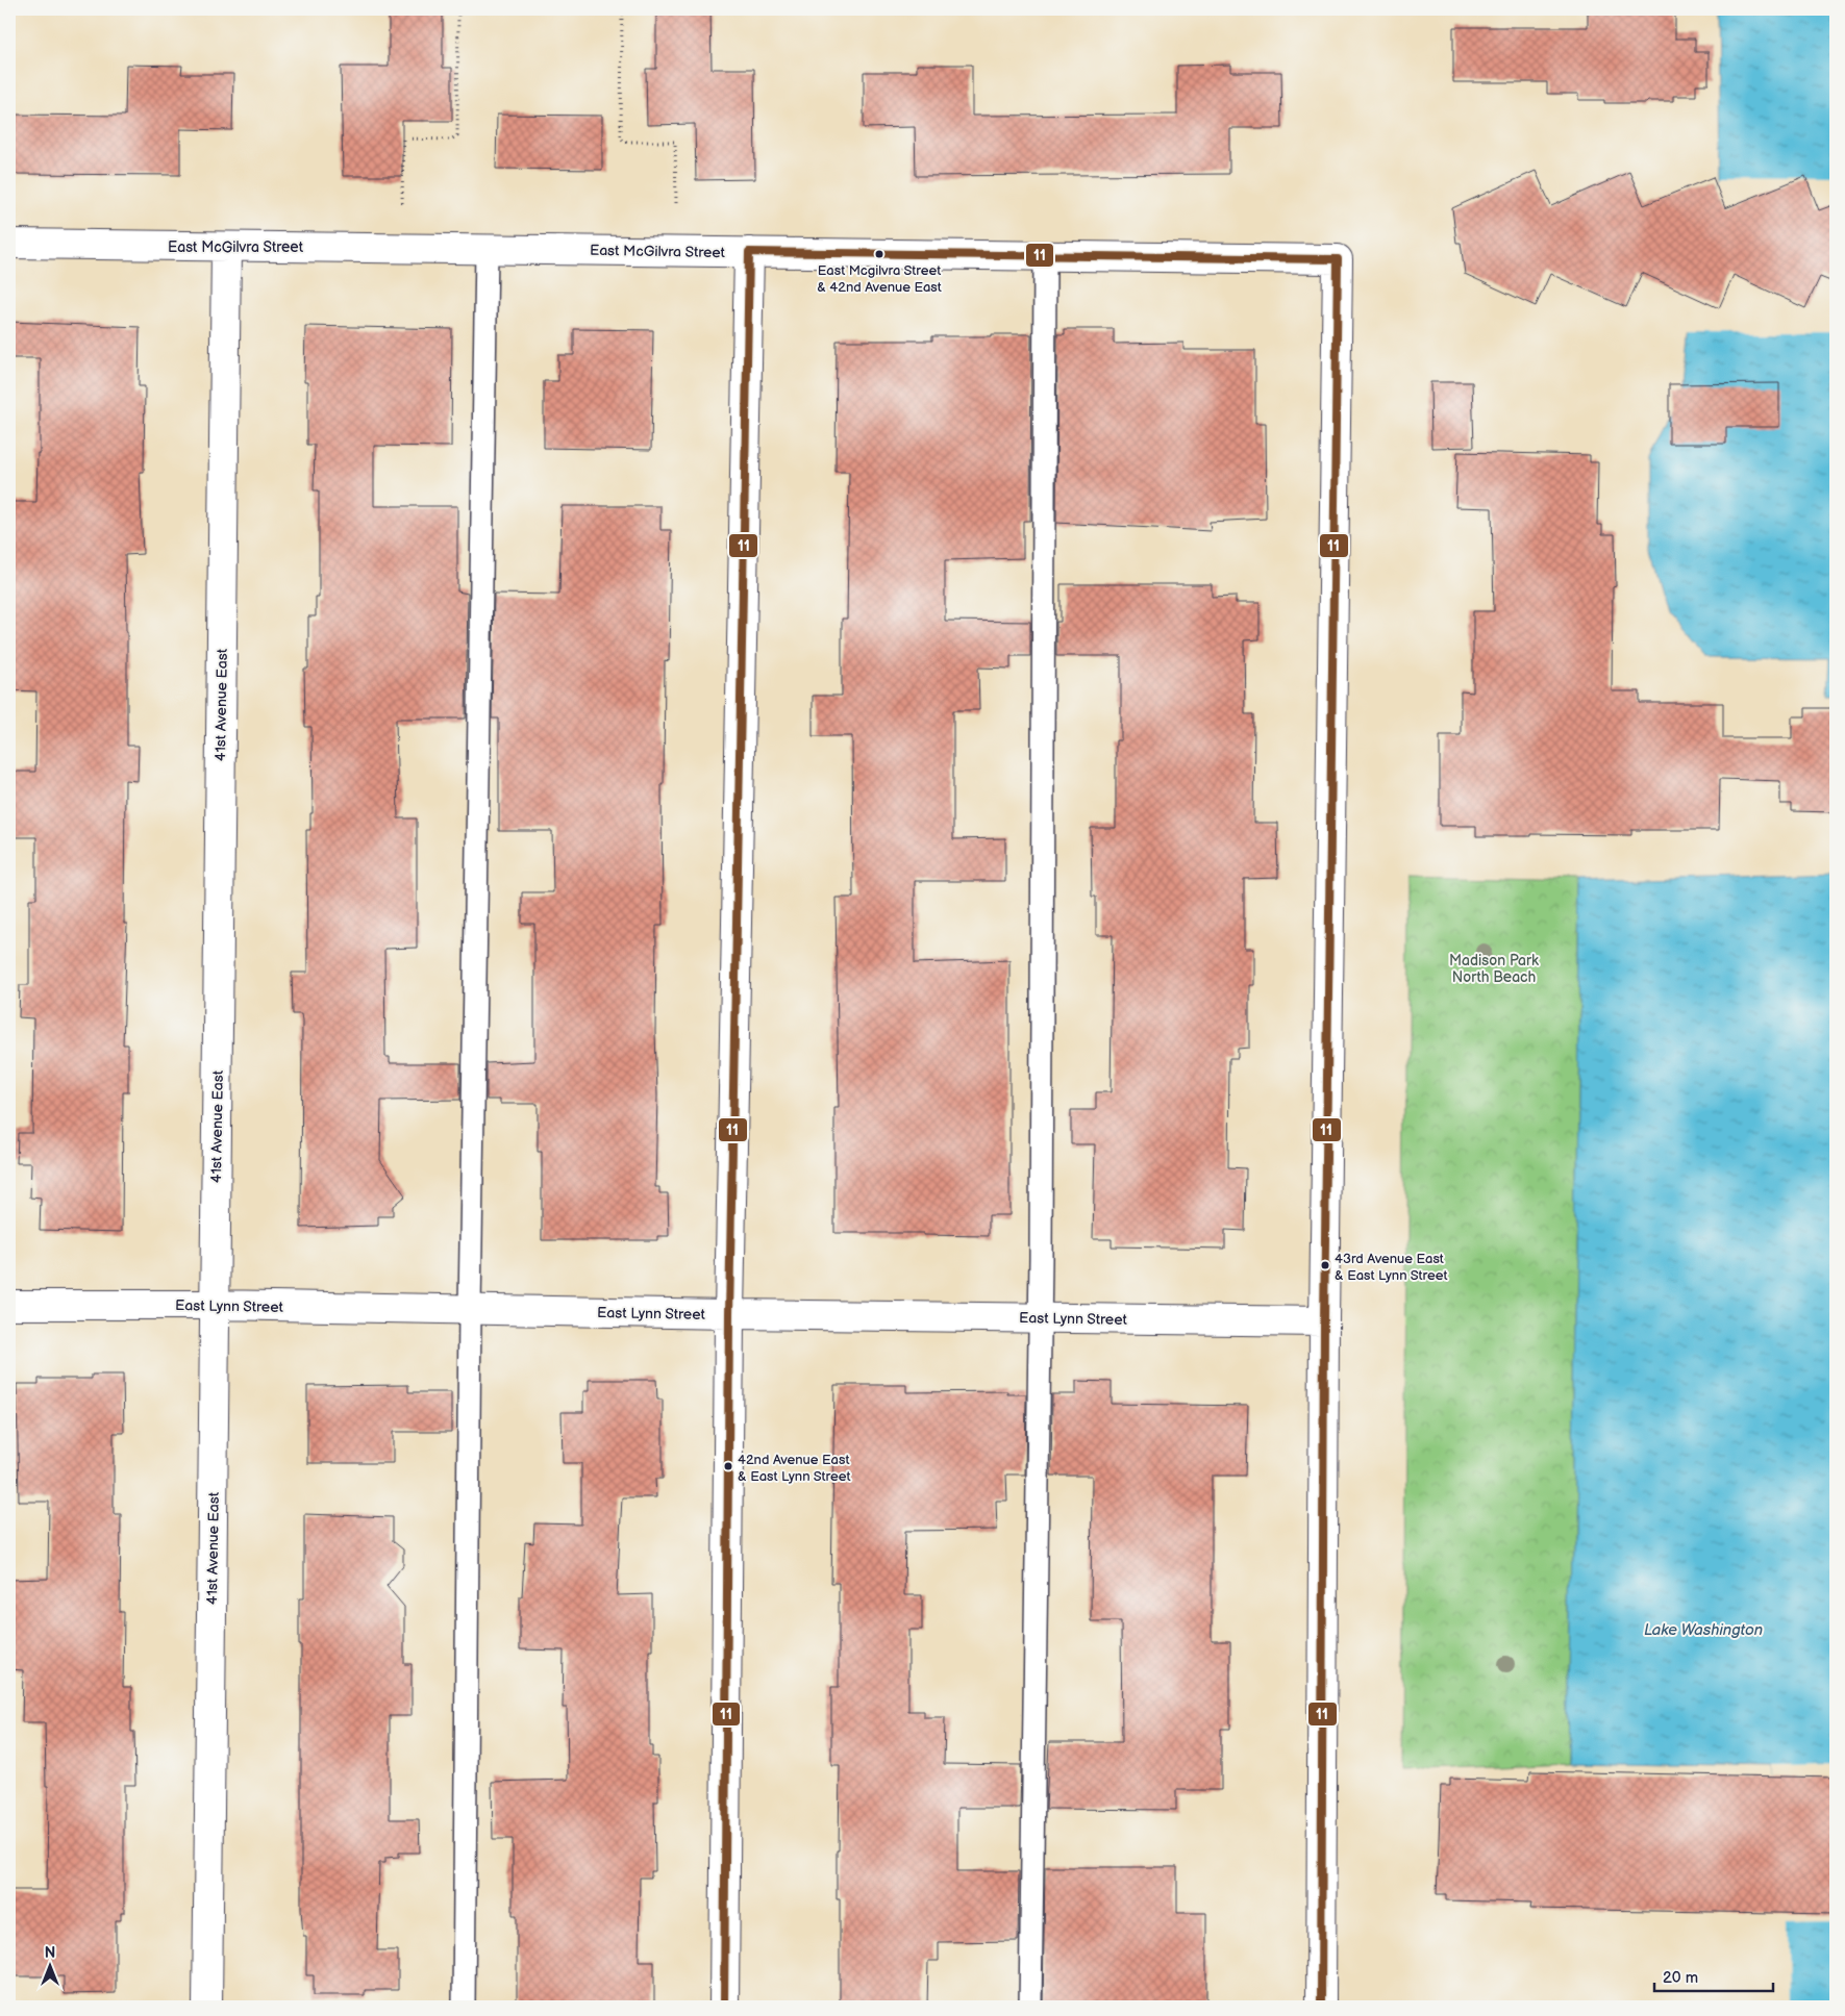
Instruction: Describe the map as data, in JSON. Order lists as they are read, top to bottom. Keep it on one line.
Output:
{"streets":{"street":["East McGilvra Street","41st Avenue East","East Lynn Street"]},"crossings":[["East McGilvra Street","41st Avenue East"],["East McGilvra Street","East Lynn Street"],["41st Avenue East","East Lynn Street"]],"water":["Lake Washington"],"parks":["Madison Park North Beach"],"places":["East Mcgilvra Street & 42nd Avenue East","43rd Avenue East & East Lynn Street","42nd Avenue East & East Lynn Street"],"lines":["transit line 11"],"scale_bar":"20 m","north":"top"}
